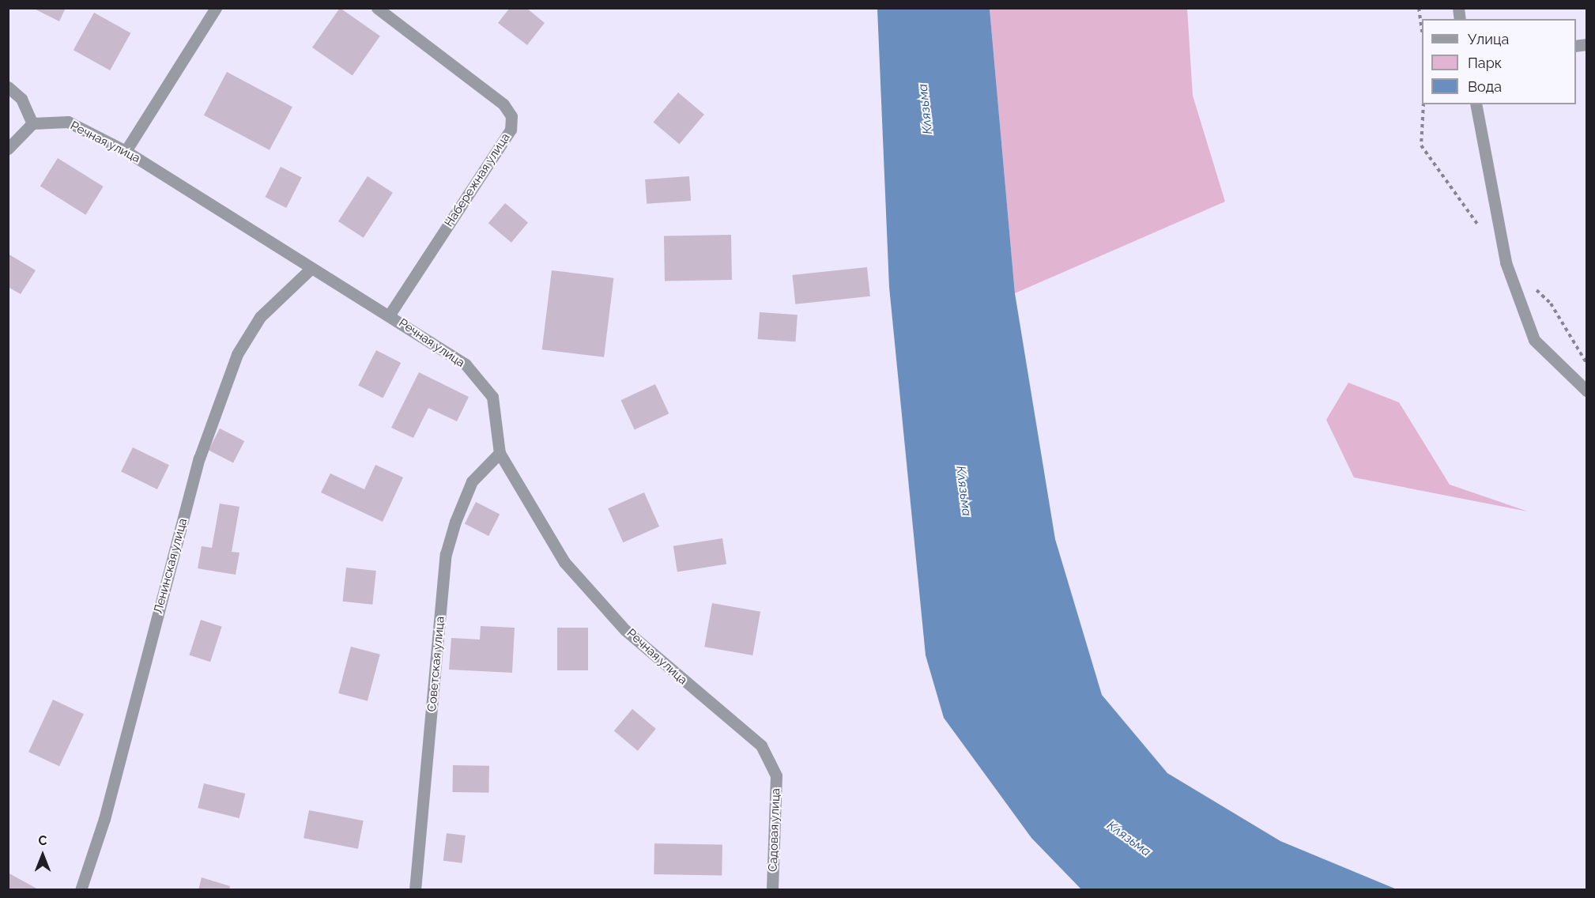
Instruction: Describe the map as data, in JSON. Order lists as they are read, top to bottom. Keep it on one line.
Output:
{"streets":{"street":["Речная улица","Набережная улица","Ленинская улица","Советская улица","Садовая улица"]},"crossings":[["Речная улица","Набережная улица"],["Речная улица","Ленинская улица"],["Речная улица","Советская улица"],["Речная улица","Садовая улица"]],"water":["Клязьма"],"legend":["Улица","Парк","Вода"],"north":"top"}
